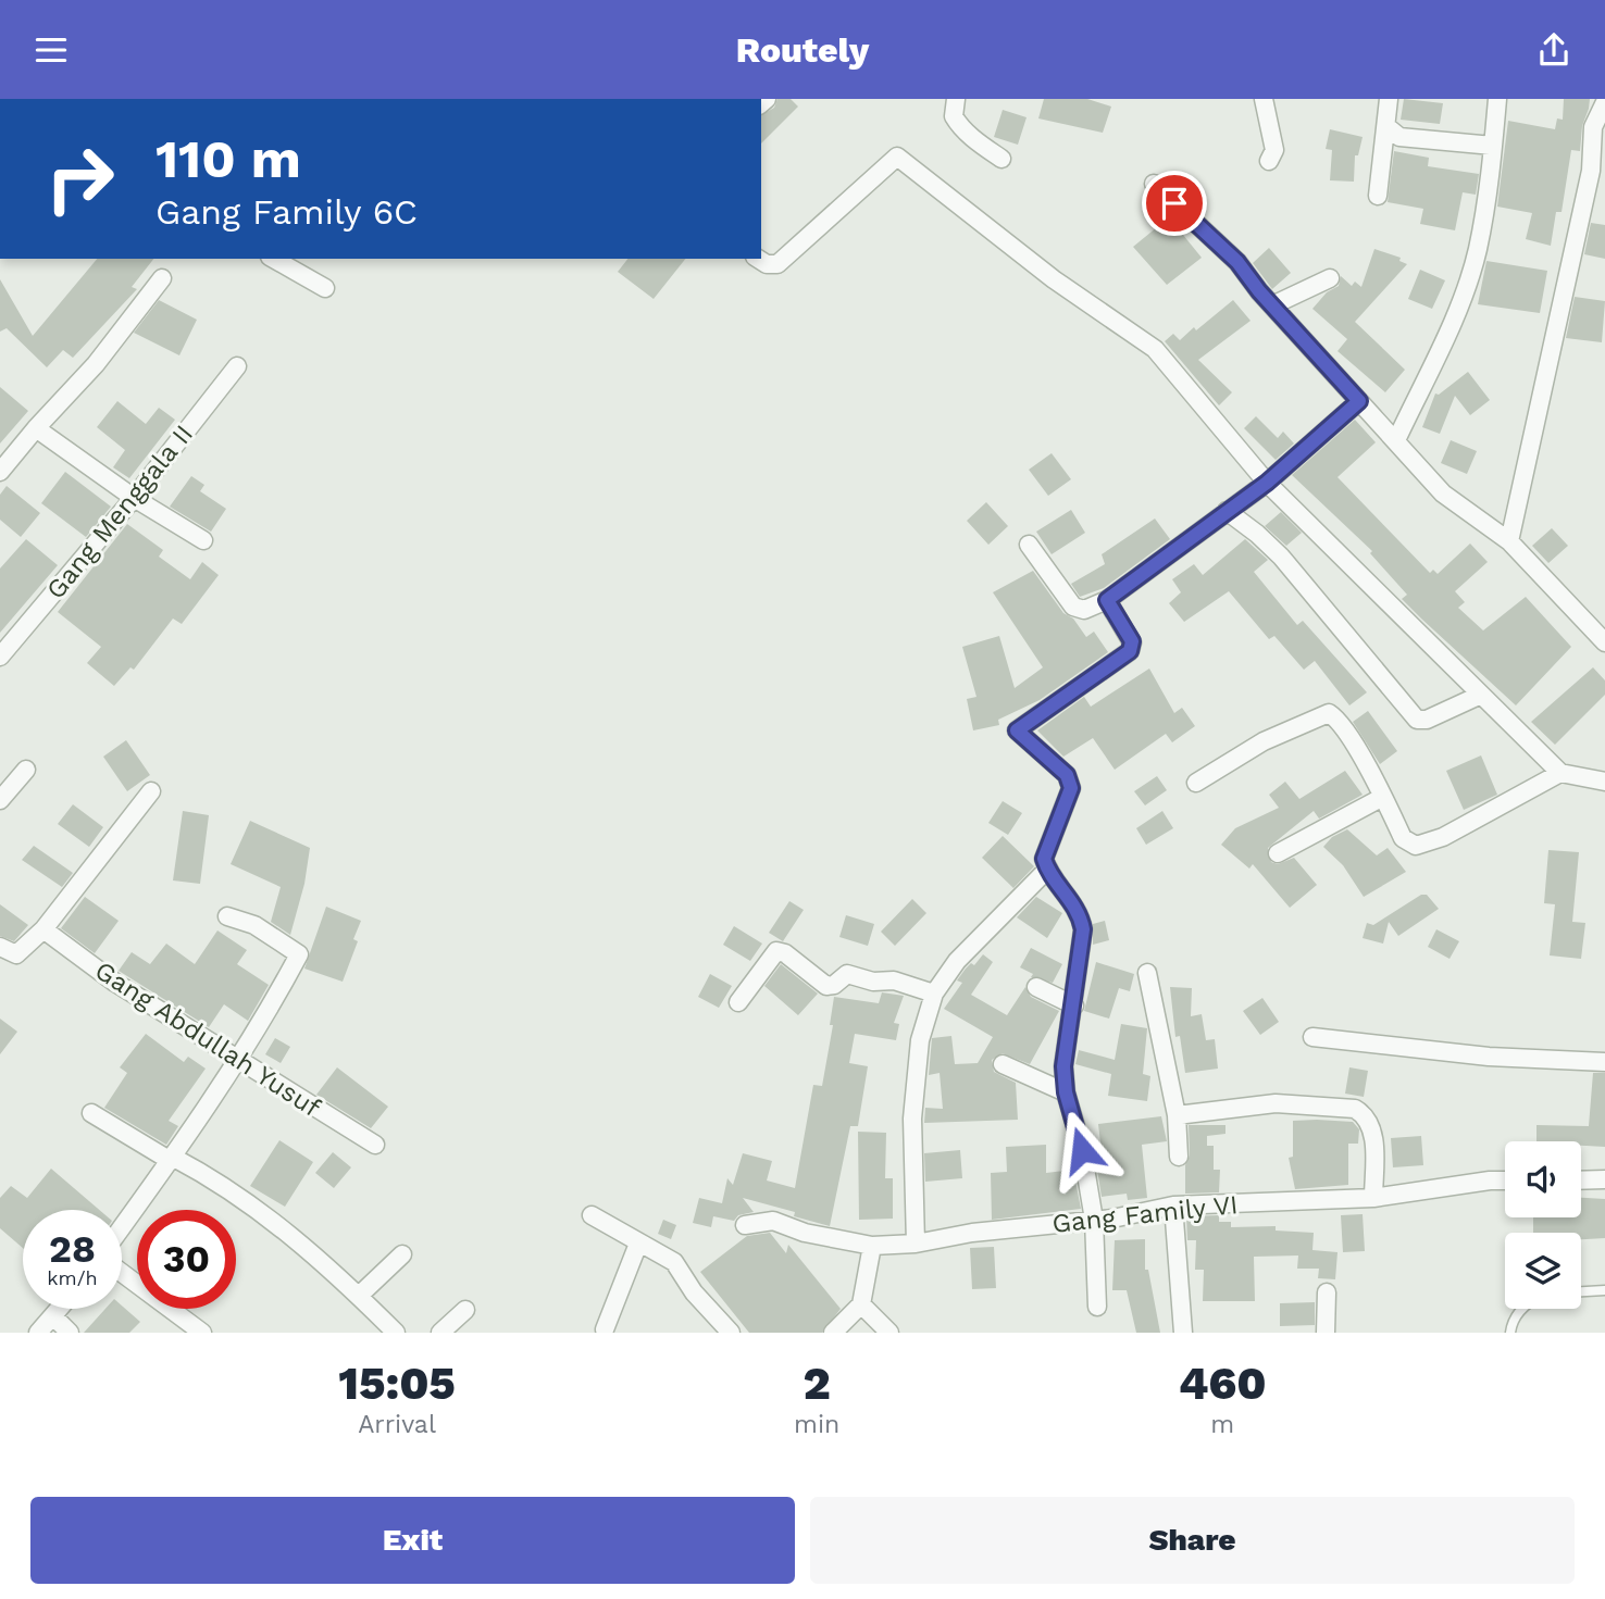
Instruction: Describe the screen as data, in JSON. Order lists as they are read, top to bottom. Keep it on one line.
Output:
{"streets":{"street":["Gang Menggala II","Gang Abdullah Yusuf","Gang Family VI"]},"page":{"header":"Routely","turn":["110 m","Gang Family 6C"],"speed":"28 km/h","limit":"30","eta":["15:05","Arrival","2","min","460","m"],"buttons":["Exit","Share"]}}
